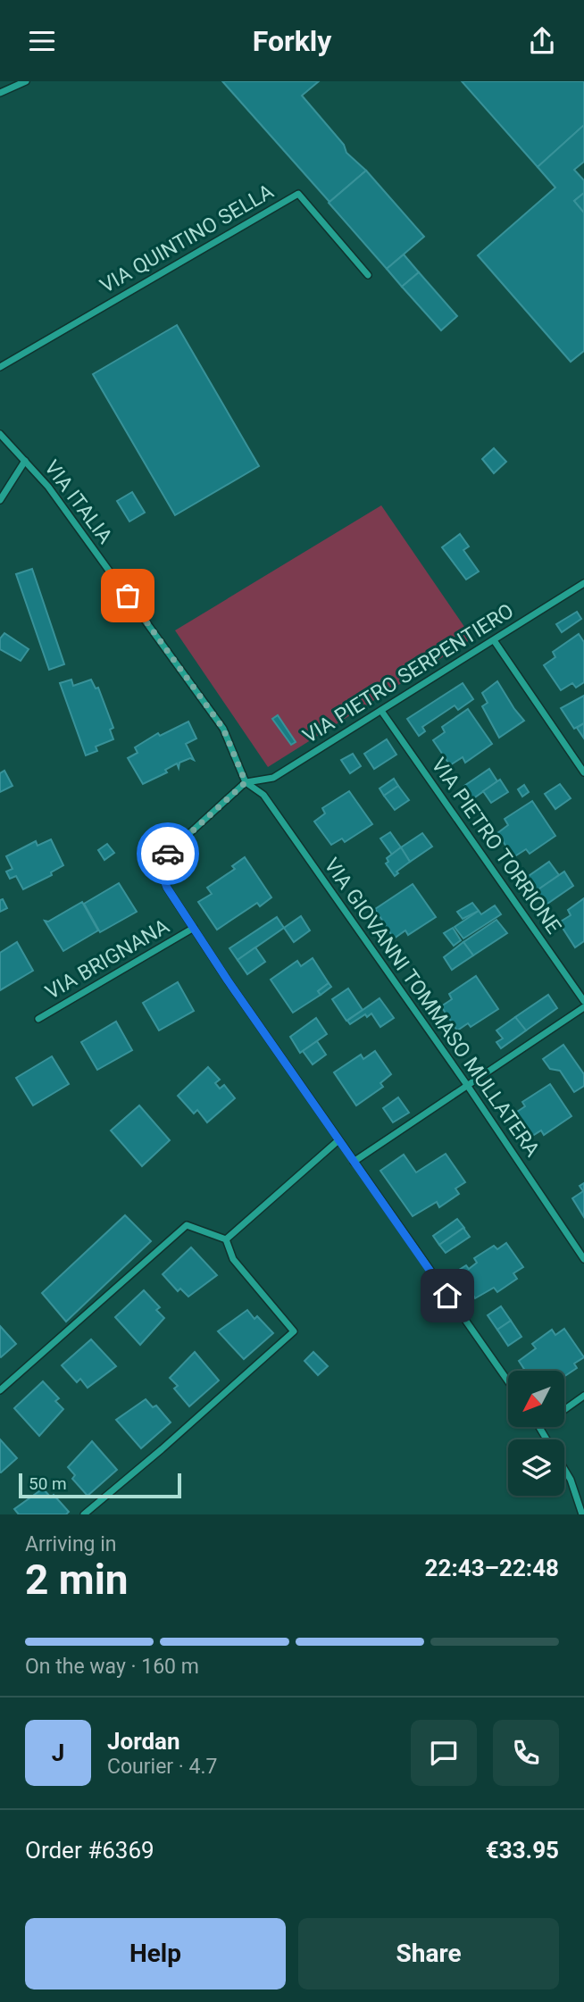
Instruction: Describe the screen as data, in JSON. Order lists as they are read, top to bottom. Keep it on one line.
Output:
{"streets":{"street":["VIA QUINTINO SELLA","VIA ITALIA","VIA PIETRO SERPENTIERO","VIA PIETRO TORRIONE","VIA BRIGNANA","VIA GIOVANNI TOMMASO MULLATERA"]},"crossings":[["VIA ITALIA","VIA PIETRO SERPENTIERO"],["VIA ITALIA","VIA BRIGNANA"],["VIA ITALIA","VIA GIOVANNI TOMMASO MULLATERA"],["VIA PIETRO SERPENTIERO","VIA PIETRO TORRIONE"],["VIA PIETRO SERPENTIERO","VIA BRIGNANA"],["VIA PIETRO SERPENTIERO","VIA GIOVANNI TOMMASO MULLATERA"],["VIA BRIGNANA","VIA GIOVANNI TOMMASO MULLATERA"]],"scale_bar":"50 m","north":"bottom left","page":{"header":"Forkly","scale":"50 m","heading":["2 min","Arriving in","22:43–22:48"],"panel":["Jordan","Courier · 4.7","Order #6369","€33.95"],"bar":"On the way · 160 m","round":"J","buttons":["Help","Share"]}}
